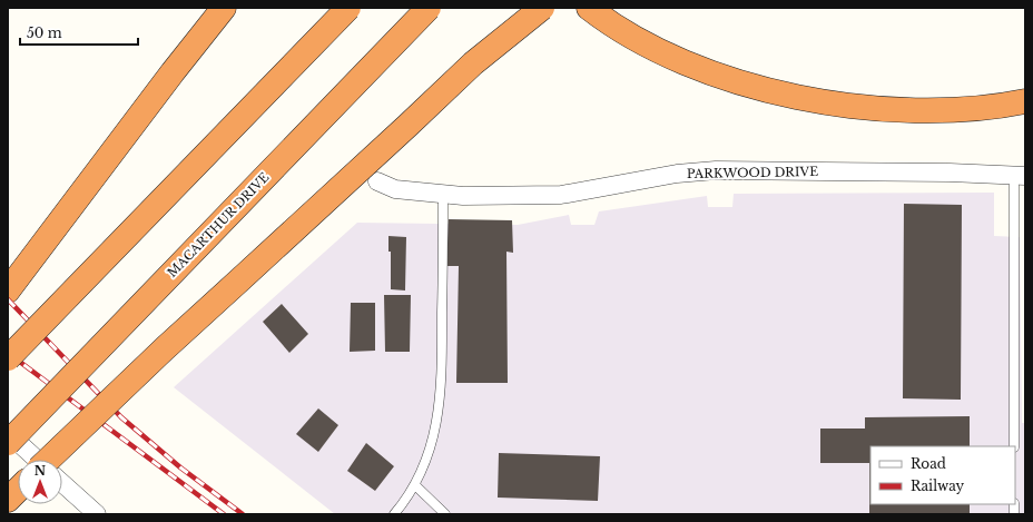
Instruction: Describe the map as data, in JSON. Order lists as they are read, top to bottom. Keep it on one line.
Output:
{"streets":{"highway":["MACARTHUR DRIVE"],"street":["PARKWOOD DRIVE"]},"legend":["Road","Railway"],"scale_bar":"50 m","north":"top"}
